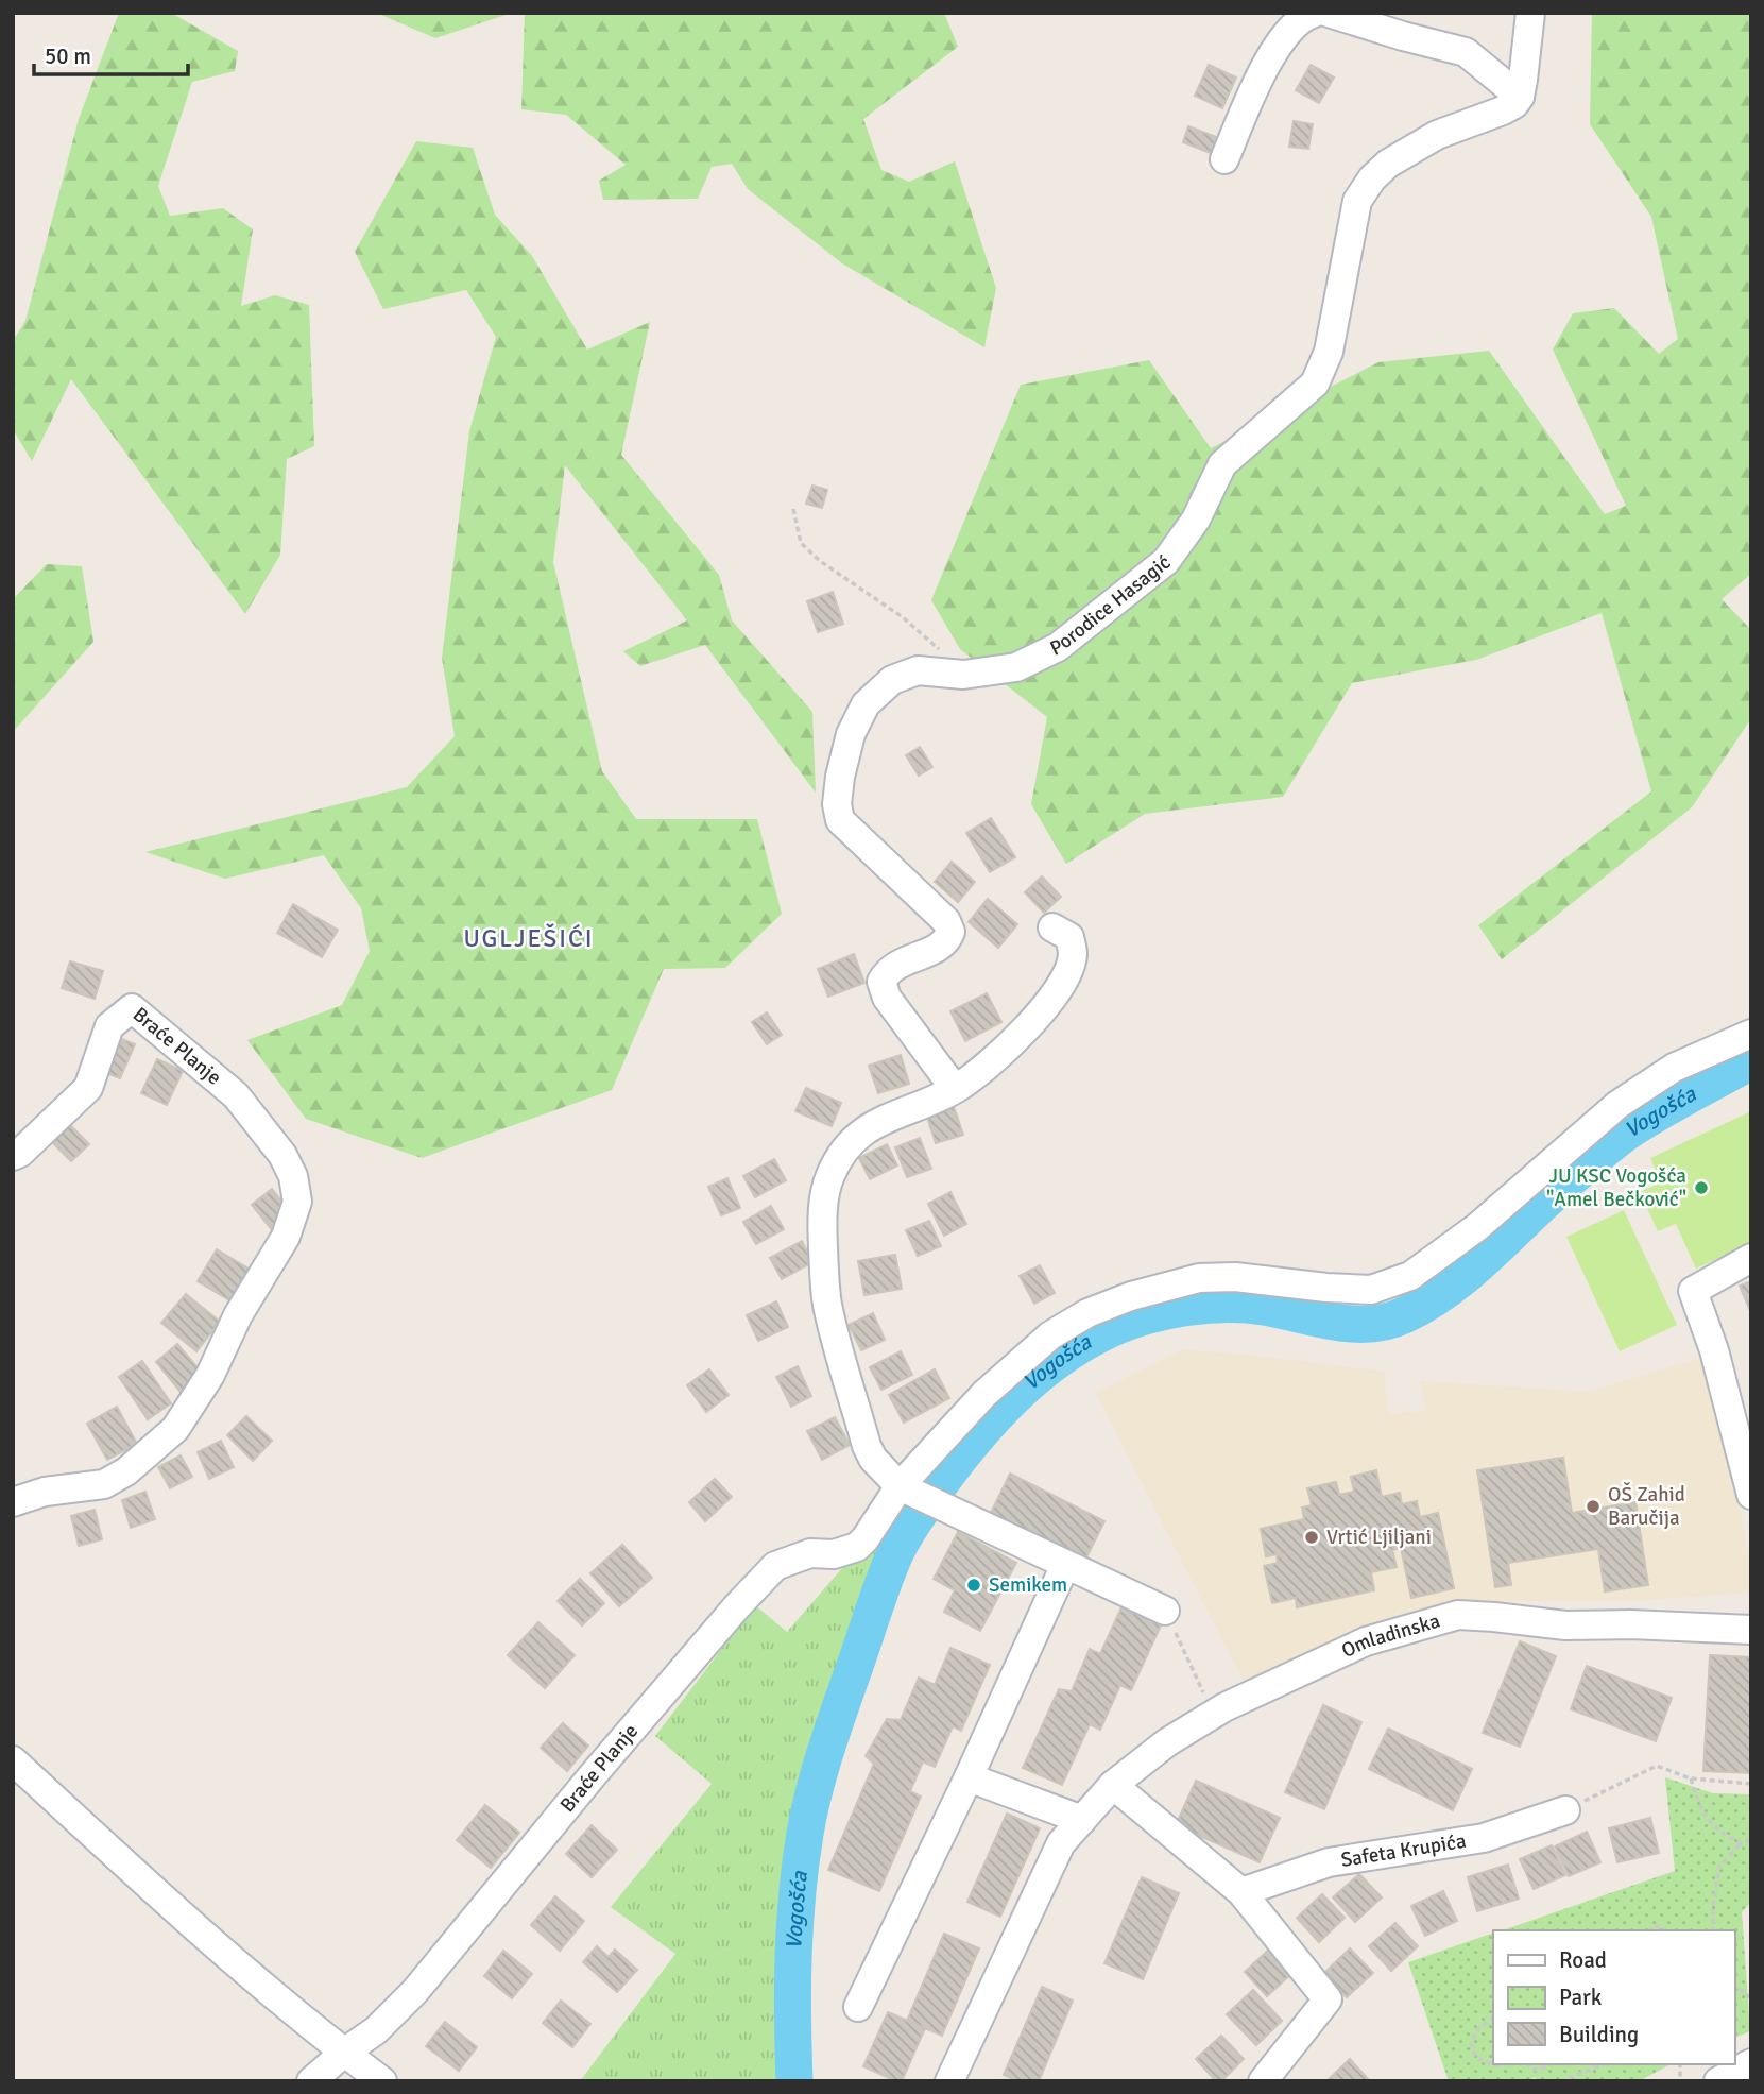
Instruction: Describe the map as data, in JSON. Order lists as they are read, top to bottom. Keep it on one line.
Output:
{"streets":{"street":["Porodice Hasagić","Braće Planje","Omladinska","Safeta Krupića"]},"districts":["UGLJEŠIĆI"],"water":["Vogošća"],"places":["JU KSC Vogošća \"Amel Bečković\"","OŠ Zahid Baručija","Vrtić Ljiljani","Semikem"],"legend":["Road","Park","Building"],"scale_bar":"50 m"}
